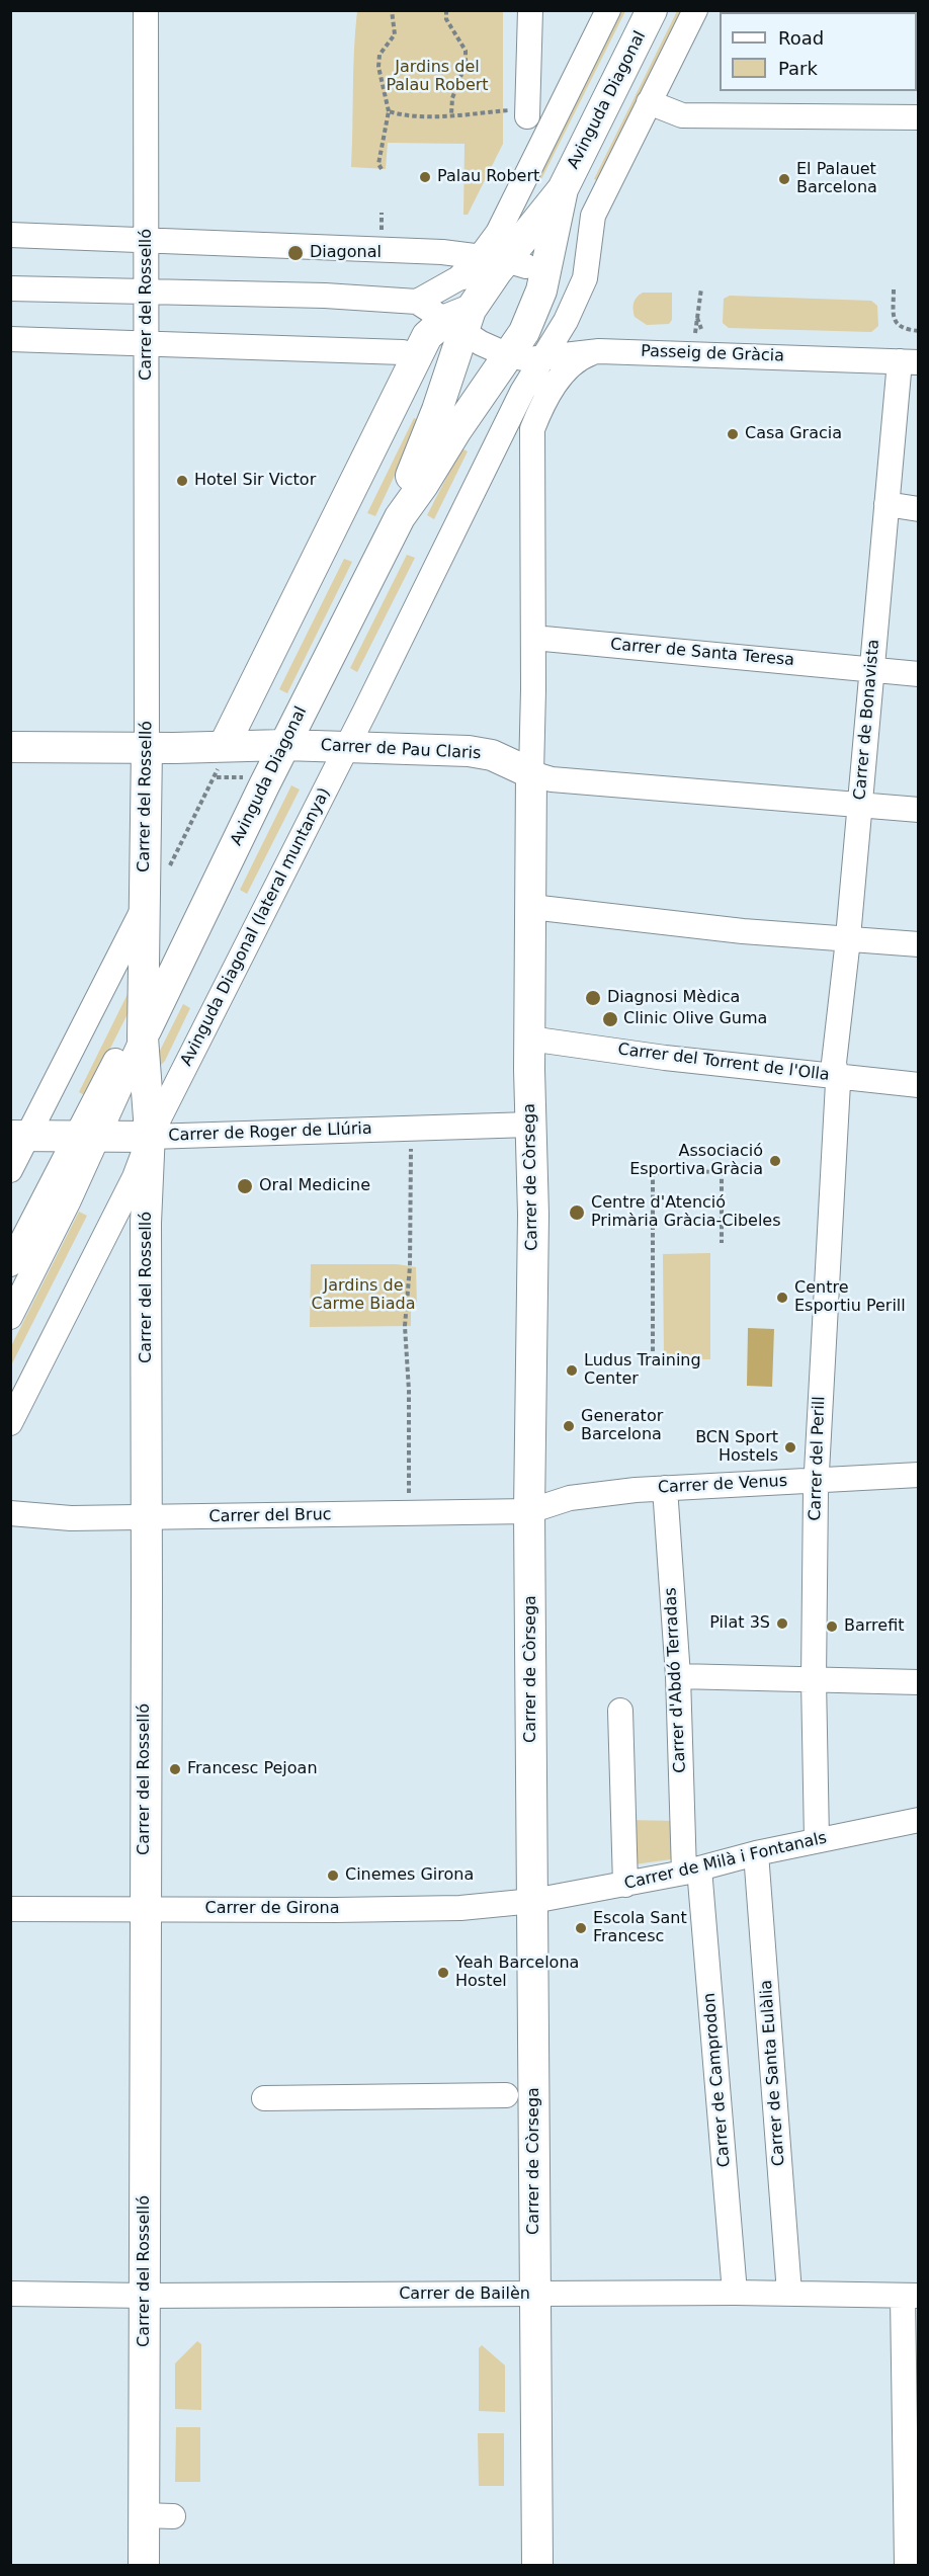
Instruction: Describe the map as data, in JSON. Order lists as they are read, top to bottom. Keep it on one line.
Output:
{"streets":{"main road":["Avinguda Diagonal","Carrer del Rosselló","Carrer de Pau Claris","Carrer de Roger de Llúria","Carrer de Còrsega"],"street":["Passeig de Gràcia","Carrer de Santa Teresa","Carrer de Bonavista","Avinguda Diagonal (lateral muntanya)","Carrer del Torrent de l'Olla","Carrer del Perill","Carrer de Venus","Carrer del Bruc","Carrer d'Abdó Terradas","Carrer de Milà i Fontanals","Carrer de Girona","Carrer de Santa Eulàlia","Carrer de Camprodon","Carrer de Bailèn"]},"crossings":[["Avinguda Diagonal","Carrer del Rosselló"],["Avinguda Diagonal","Passeig de Gràcia"],["Avinguda Diagonal","Carrer de Pau Claris"],["Avinguda Diagonal","Carrer de Roger de Llúria"],["Carrer del Rosselló","Carrer de Pau Claris"],["Carrer del Rosselló","Avinguda Diagonal (lateral muntanya)"],["Carrer del Rosselló","Carrer de Roger de Llúria"],["Carrer del Rosselló","Carrer del Bruc"],["Carrer del Rosselló","Carrer de Girona"],["Carrer del Rosselló","Carrer de Bailèn"],["Passeig de Gràcia","Carrer de Bonavista"],["Passeig de Gràcia","Avinguda Diagonal (lateral muntanya)"],["Carrer de Santa Teresa","Carrer de Bonavista"],["Carrer de Bonavista","Carrer del Torrent de l'Olla"],["Carrer de Bonavista","Carrer del Perill"],["Carrer de Pau Claris","Avinguda Diagonal (lateral muntanya)"],["Carrer de Pau Claris","Carrer de Còrsega"],["Avinguda Diagonal (lateral muntanya)","Carrer de Roger de Llúria"],["Carrer del Torrent de l'Olla","Carrer de Còrsega"],["Carrer del Torrent de l'Olla","Carrer del Perill"],["Carrer de Roger de Llúria","Carrer de Còrsega"],["Carrer de Còrsega","Carrer de Venus"],["Carrer de Còrsega","Carrer del Bruc"],["Carrer de Còrsega","Carrer de Milà i Fontanals"],["Carrer de Còrsega","Carrer de Girona"],["Carrer de Còrsega","Carrer de Bailèn"],["Carrer del Perill","Carrer de Venus"],["Carrer del Perill","Carrer de Milà i Fontanals"],["Carrer de Venus","Carrer del Bruc"],["Carrer de Venus","Carrer d'Abdó Terradas"],["Carrer d'Abdó Terradas","Carrer de Milà i Fontanals"],["Carrer d'Abdó Terradas","Carrer de Camprodon"],["Carrer de Milà i Fontanals","Carrer de Girona"],["Carrer de Milà i Fontanals","Carrer de Santa Eulàlia"],["Carrer de Milà i Fontanals","Carrer de Camprodon"],["Carrer de Santa Eulàlia","Carrer de Bailèn"],["Carrer de Camprodon","Carrer de Bailèn"]],"parks":["Jardins del Palau Robert","Jardins de Carme Biada"],"places":["Palau Robert","El Palauet Barcelona","Diagonal","Casa Gracia","Hotel Sir Victor","Diagnosi Mèdica","Clinic Olive Guma","Associació Esportiva Gràcia","Oral Medicine","Centre d'Atenció Primària Gràcia-Cibeles","Centre Esportiu Perill","Ludus Training Center","Generator Barcelona","BCN Sport Hostels","Pilat 3S","Barrefit","Francesc Pejoan","Cinemes Girona","Escola Sant Francesc","Yeah Barcelona Hostel"],"legend":["Road","Park"]}
